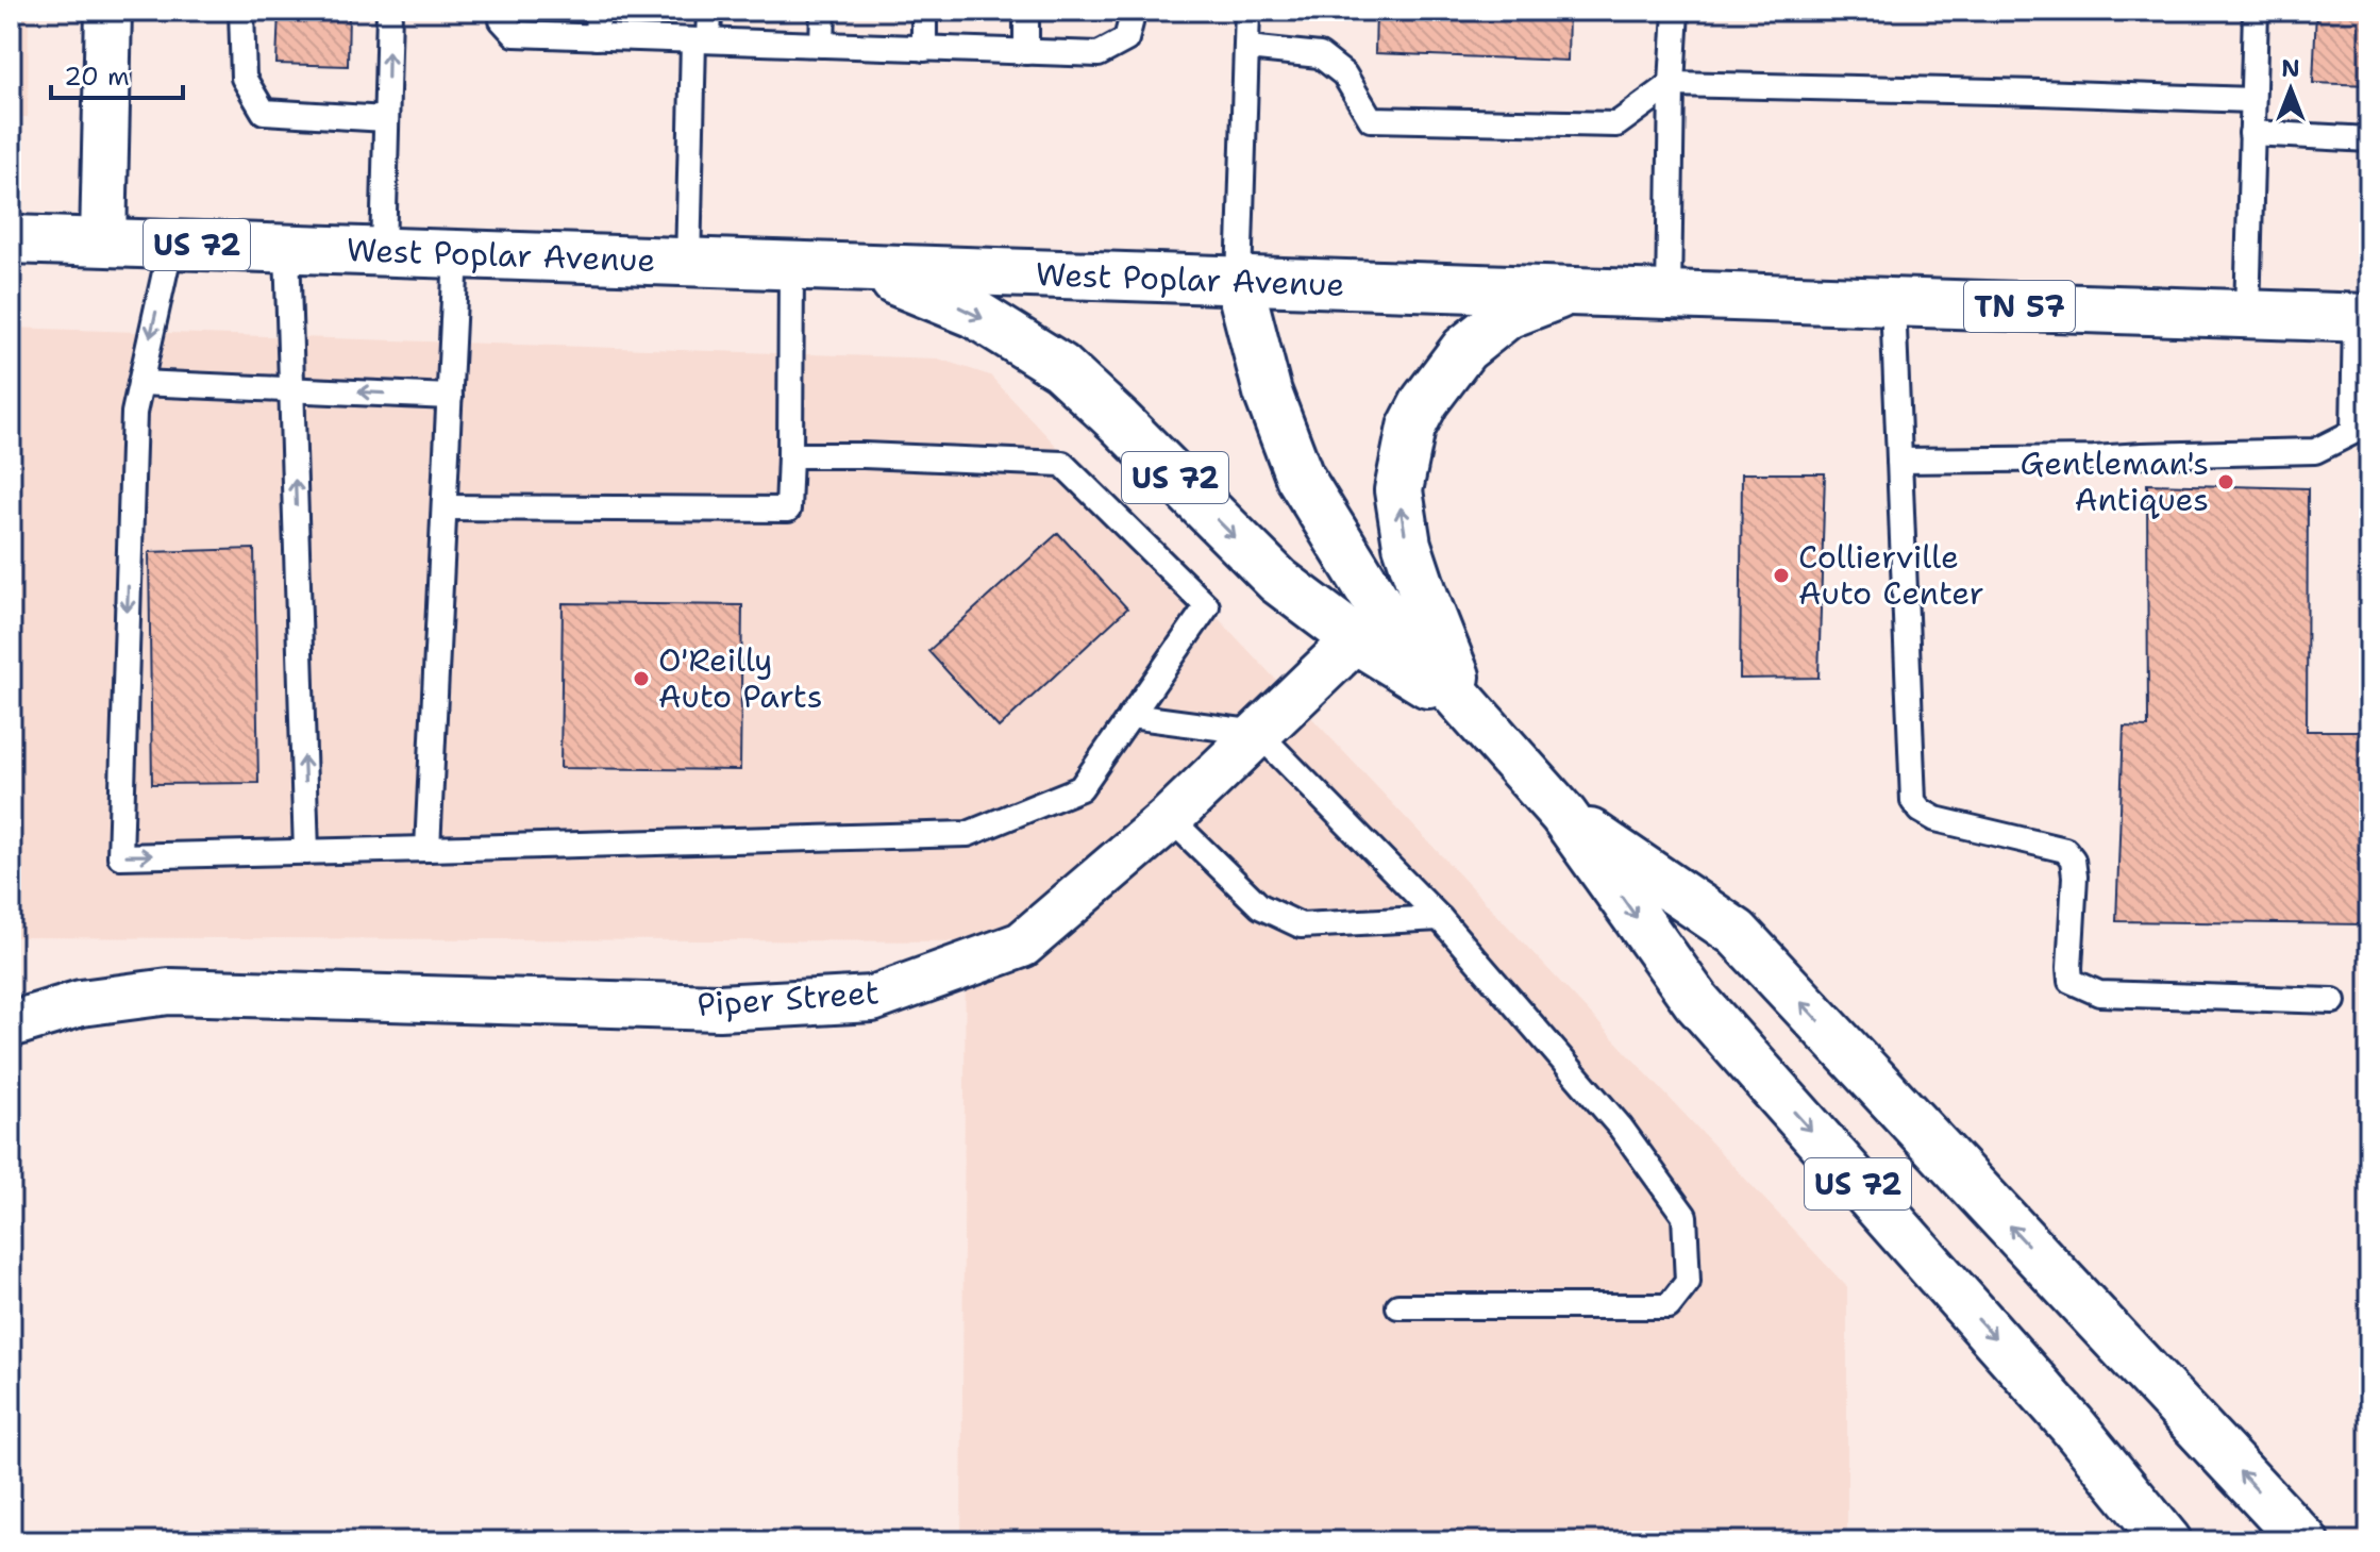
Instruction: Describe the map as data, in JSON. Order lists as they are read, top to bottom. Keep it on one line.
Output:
{"streets":{"main road":["US 72","West Poplar Avenue","TN 57"],"street":["Piper Street"]},"crossings":[["US 72","West Poplar Avenue"],["US 72","Piper Street"]],"places":["Gentleman's Antiques","Collierville Auto Center","O'Reilly Auto Parts"],"scale_bar":"20 m","north":"top"}
